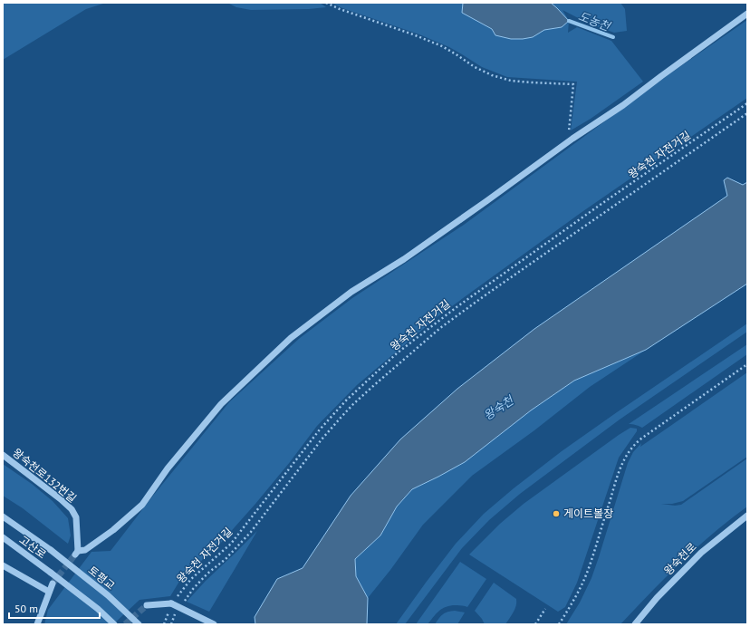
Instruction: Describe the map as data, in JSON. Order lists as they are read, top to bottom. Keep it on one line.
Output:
{"streets":{"street":["왕숙천로132번길","고산로","왕숙천로","토평교"],"path":["왕숙천 자전거길"]},"crossings":[["고산로","토평교"]],"water":["도농천","왕숙천"],"places":["게이트볼장"],"scale_bar":"50 m"}
